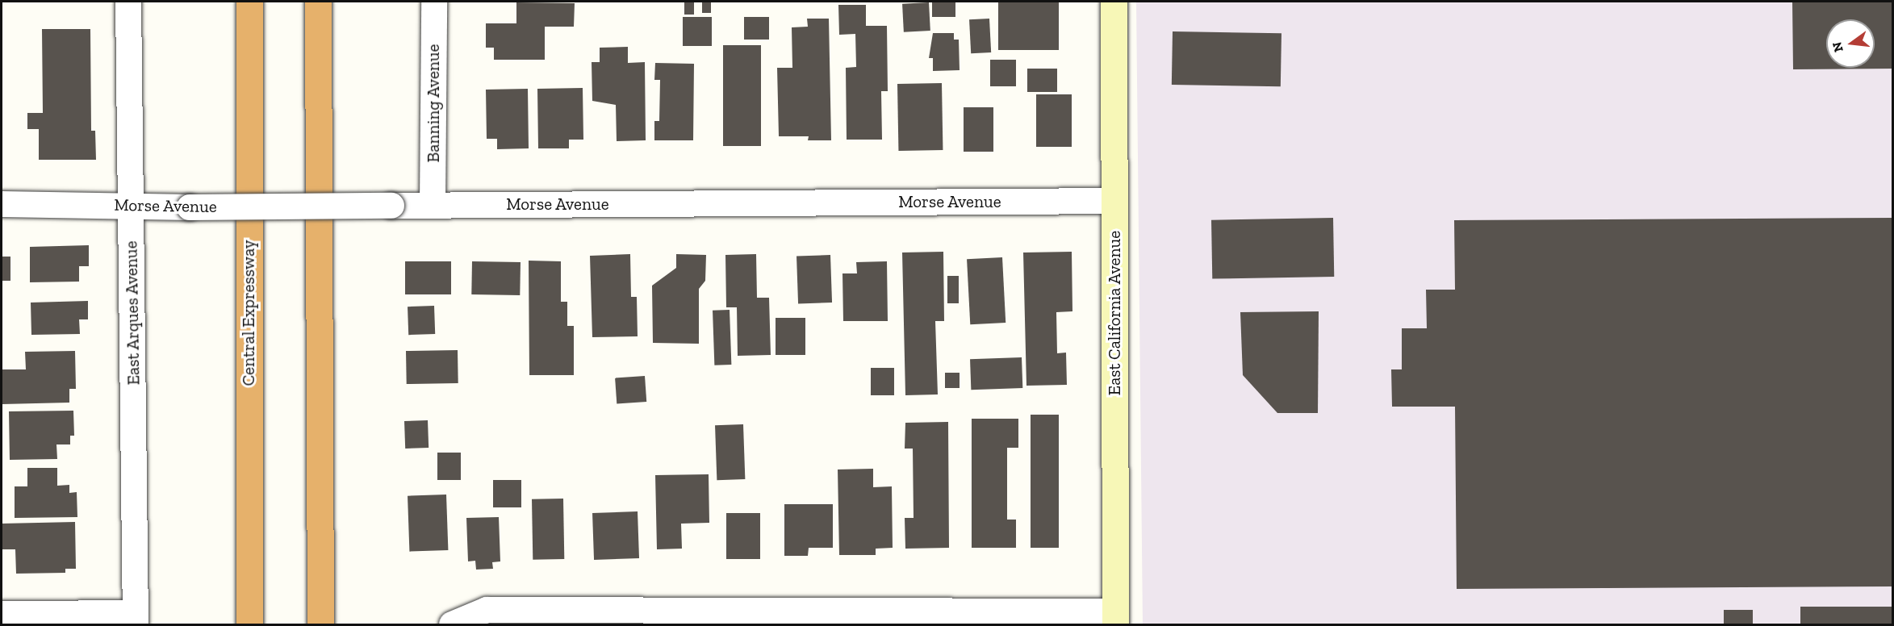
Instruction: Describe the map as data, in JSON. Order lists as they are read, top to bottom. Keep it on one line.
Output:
{"streets":{"highway":["Central Expressway"],"street":["Banning Avenue","Morse Avenue","East Arques Avenue","East California Avenue"]},"crossings":[["Banning Avenue","Morse Avenue"],["Morse Avenue","East Arques Avenue"],["Morse Avenue","East California Avenue"]],"north":"left"}
